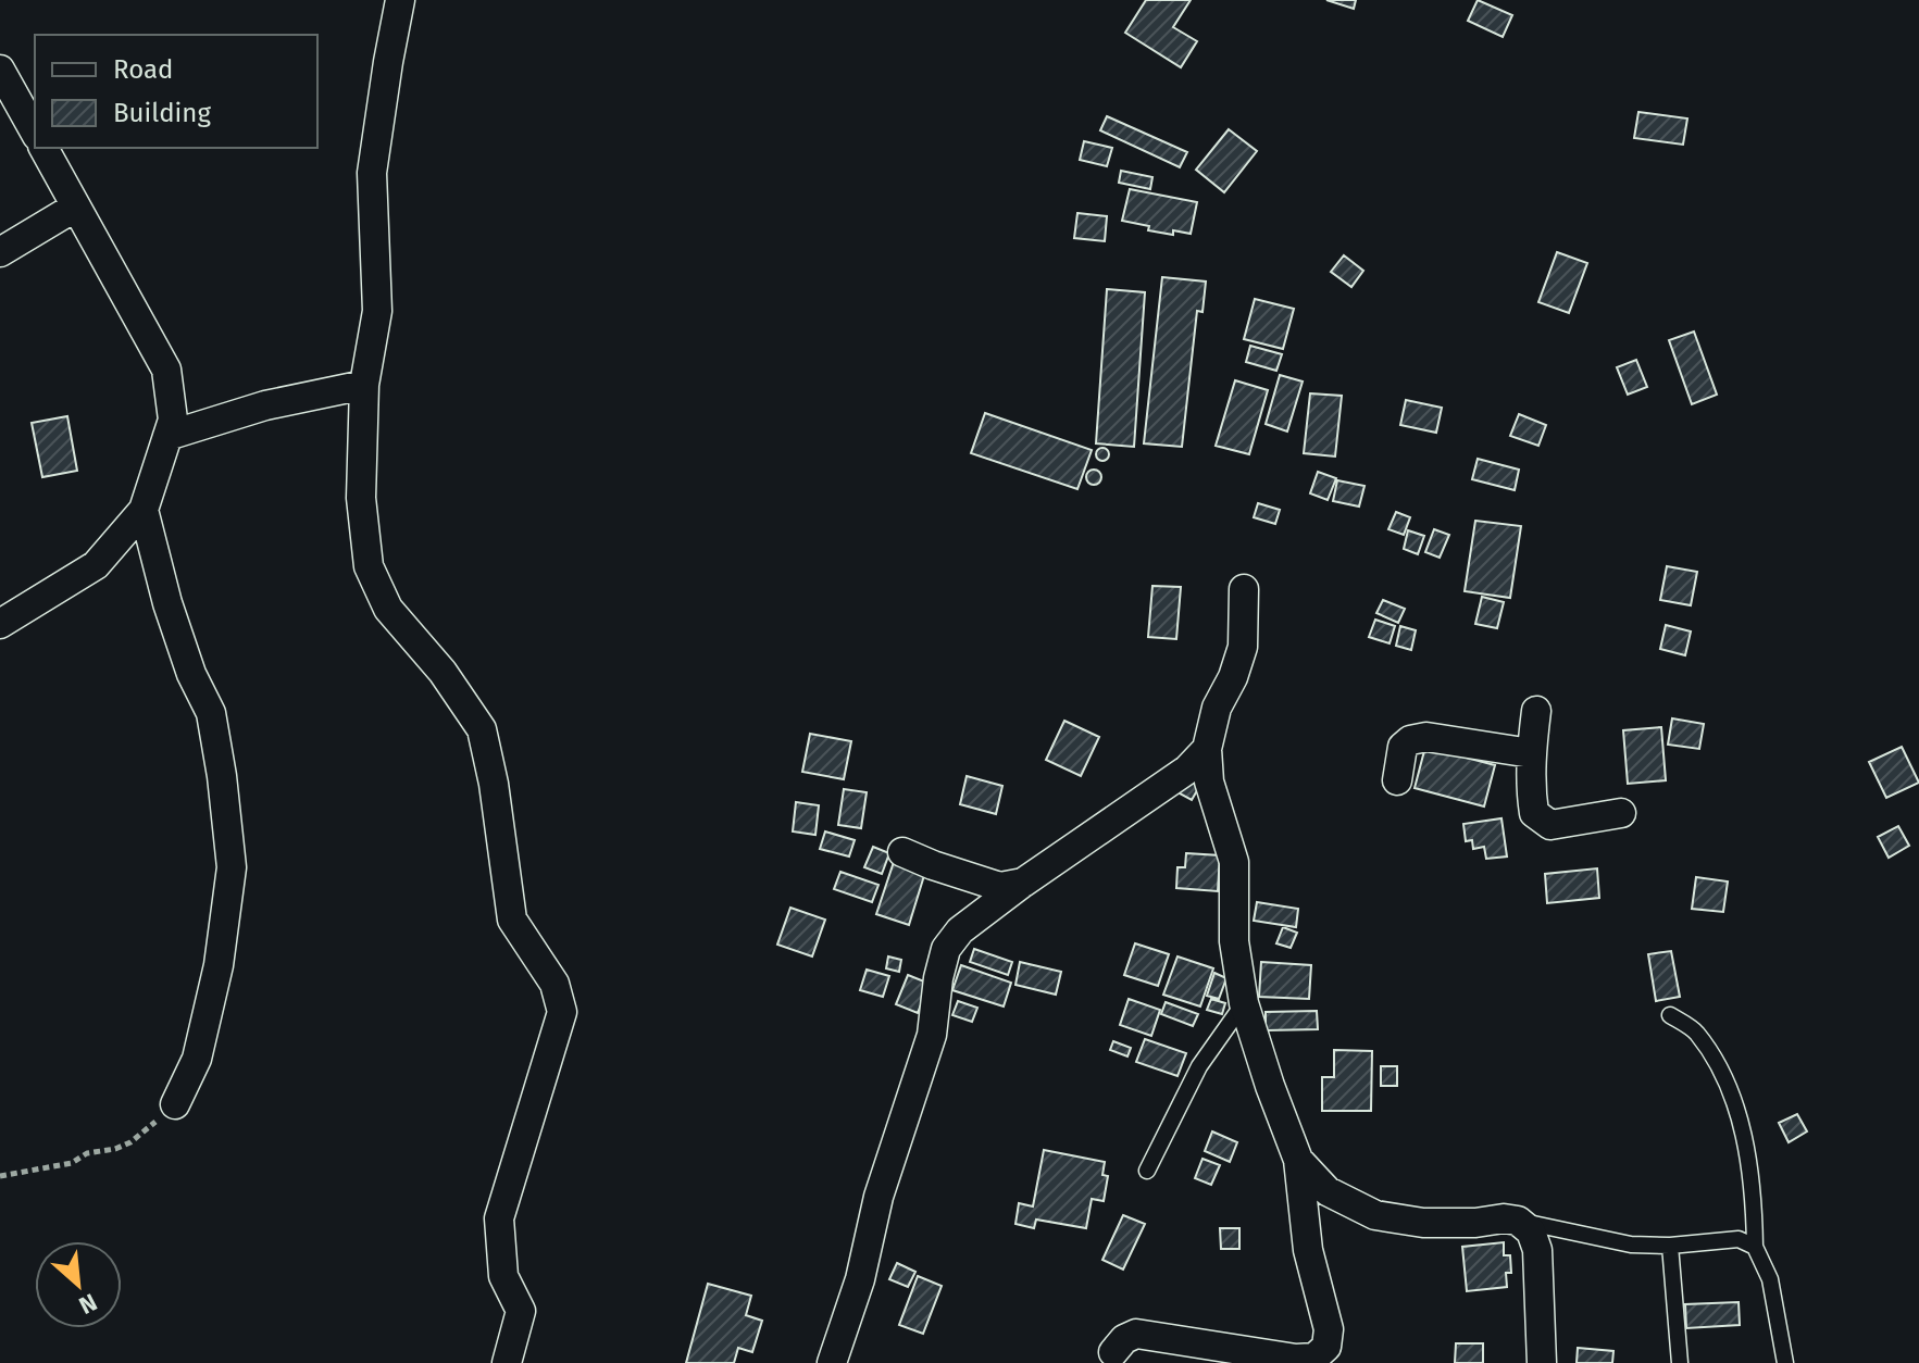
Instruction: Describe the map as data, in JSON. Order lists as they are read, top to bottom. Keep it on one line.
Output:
{"legend":["Road","Building"],"north":"bottom right"}
